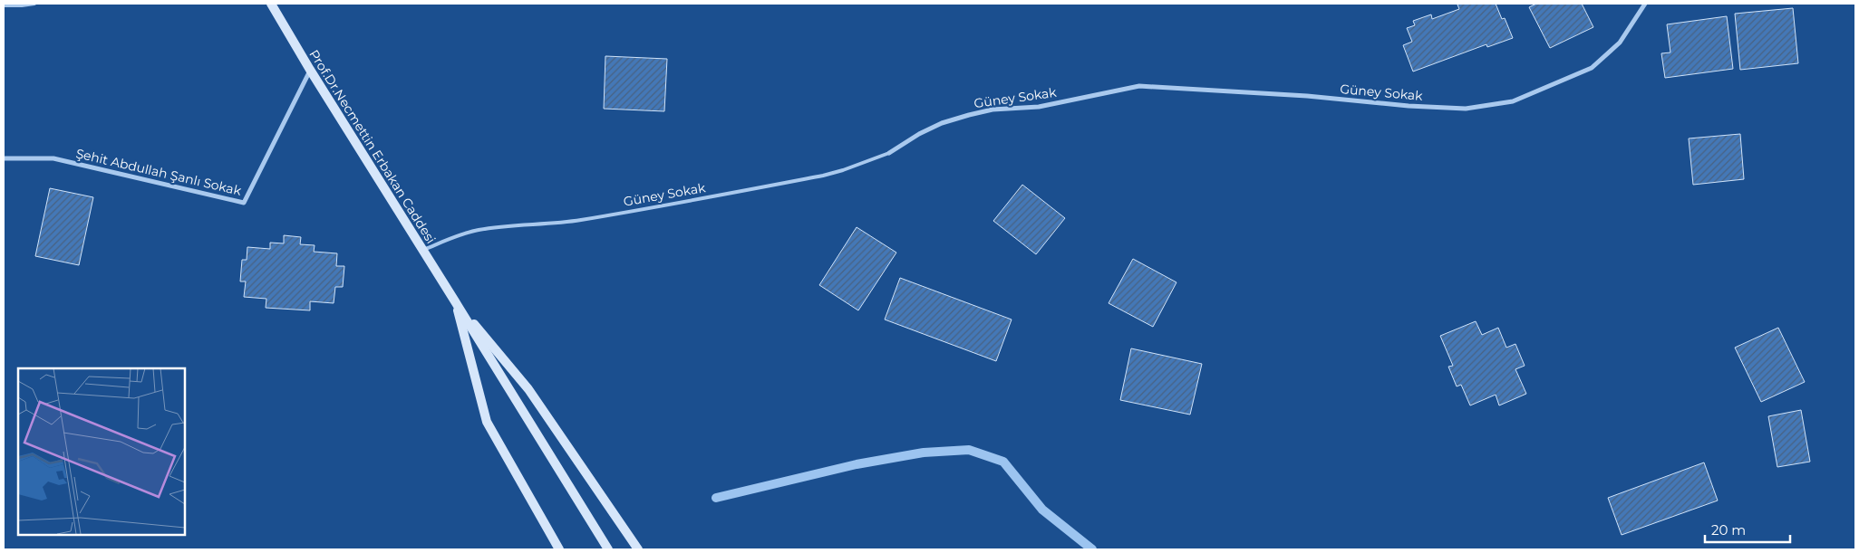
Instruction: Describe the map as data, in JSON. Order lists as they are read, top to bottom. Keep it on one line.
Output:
{"streets":{"main road":["Prof.Dr.Necmettin Erbakan Caddesi"],"street":["Güney Sokak","Şehit Abdullah Şanlı Sokak"]},"crossings":[["Güney Sokak","Prof.Dr.Necmettin Erbakan Caddesi"],["Prof.Dr.Necmettin Erbakan Caddesi","Şehit Abdullah Şanlı Sokak"]],"scale_bar":"20 m"}
